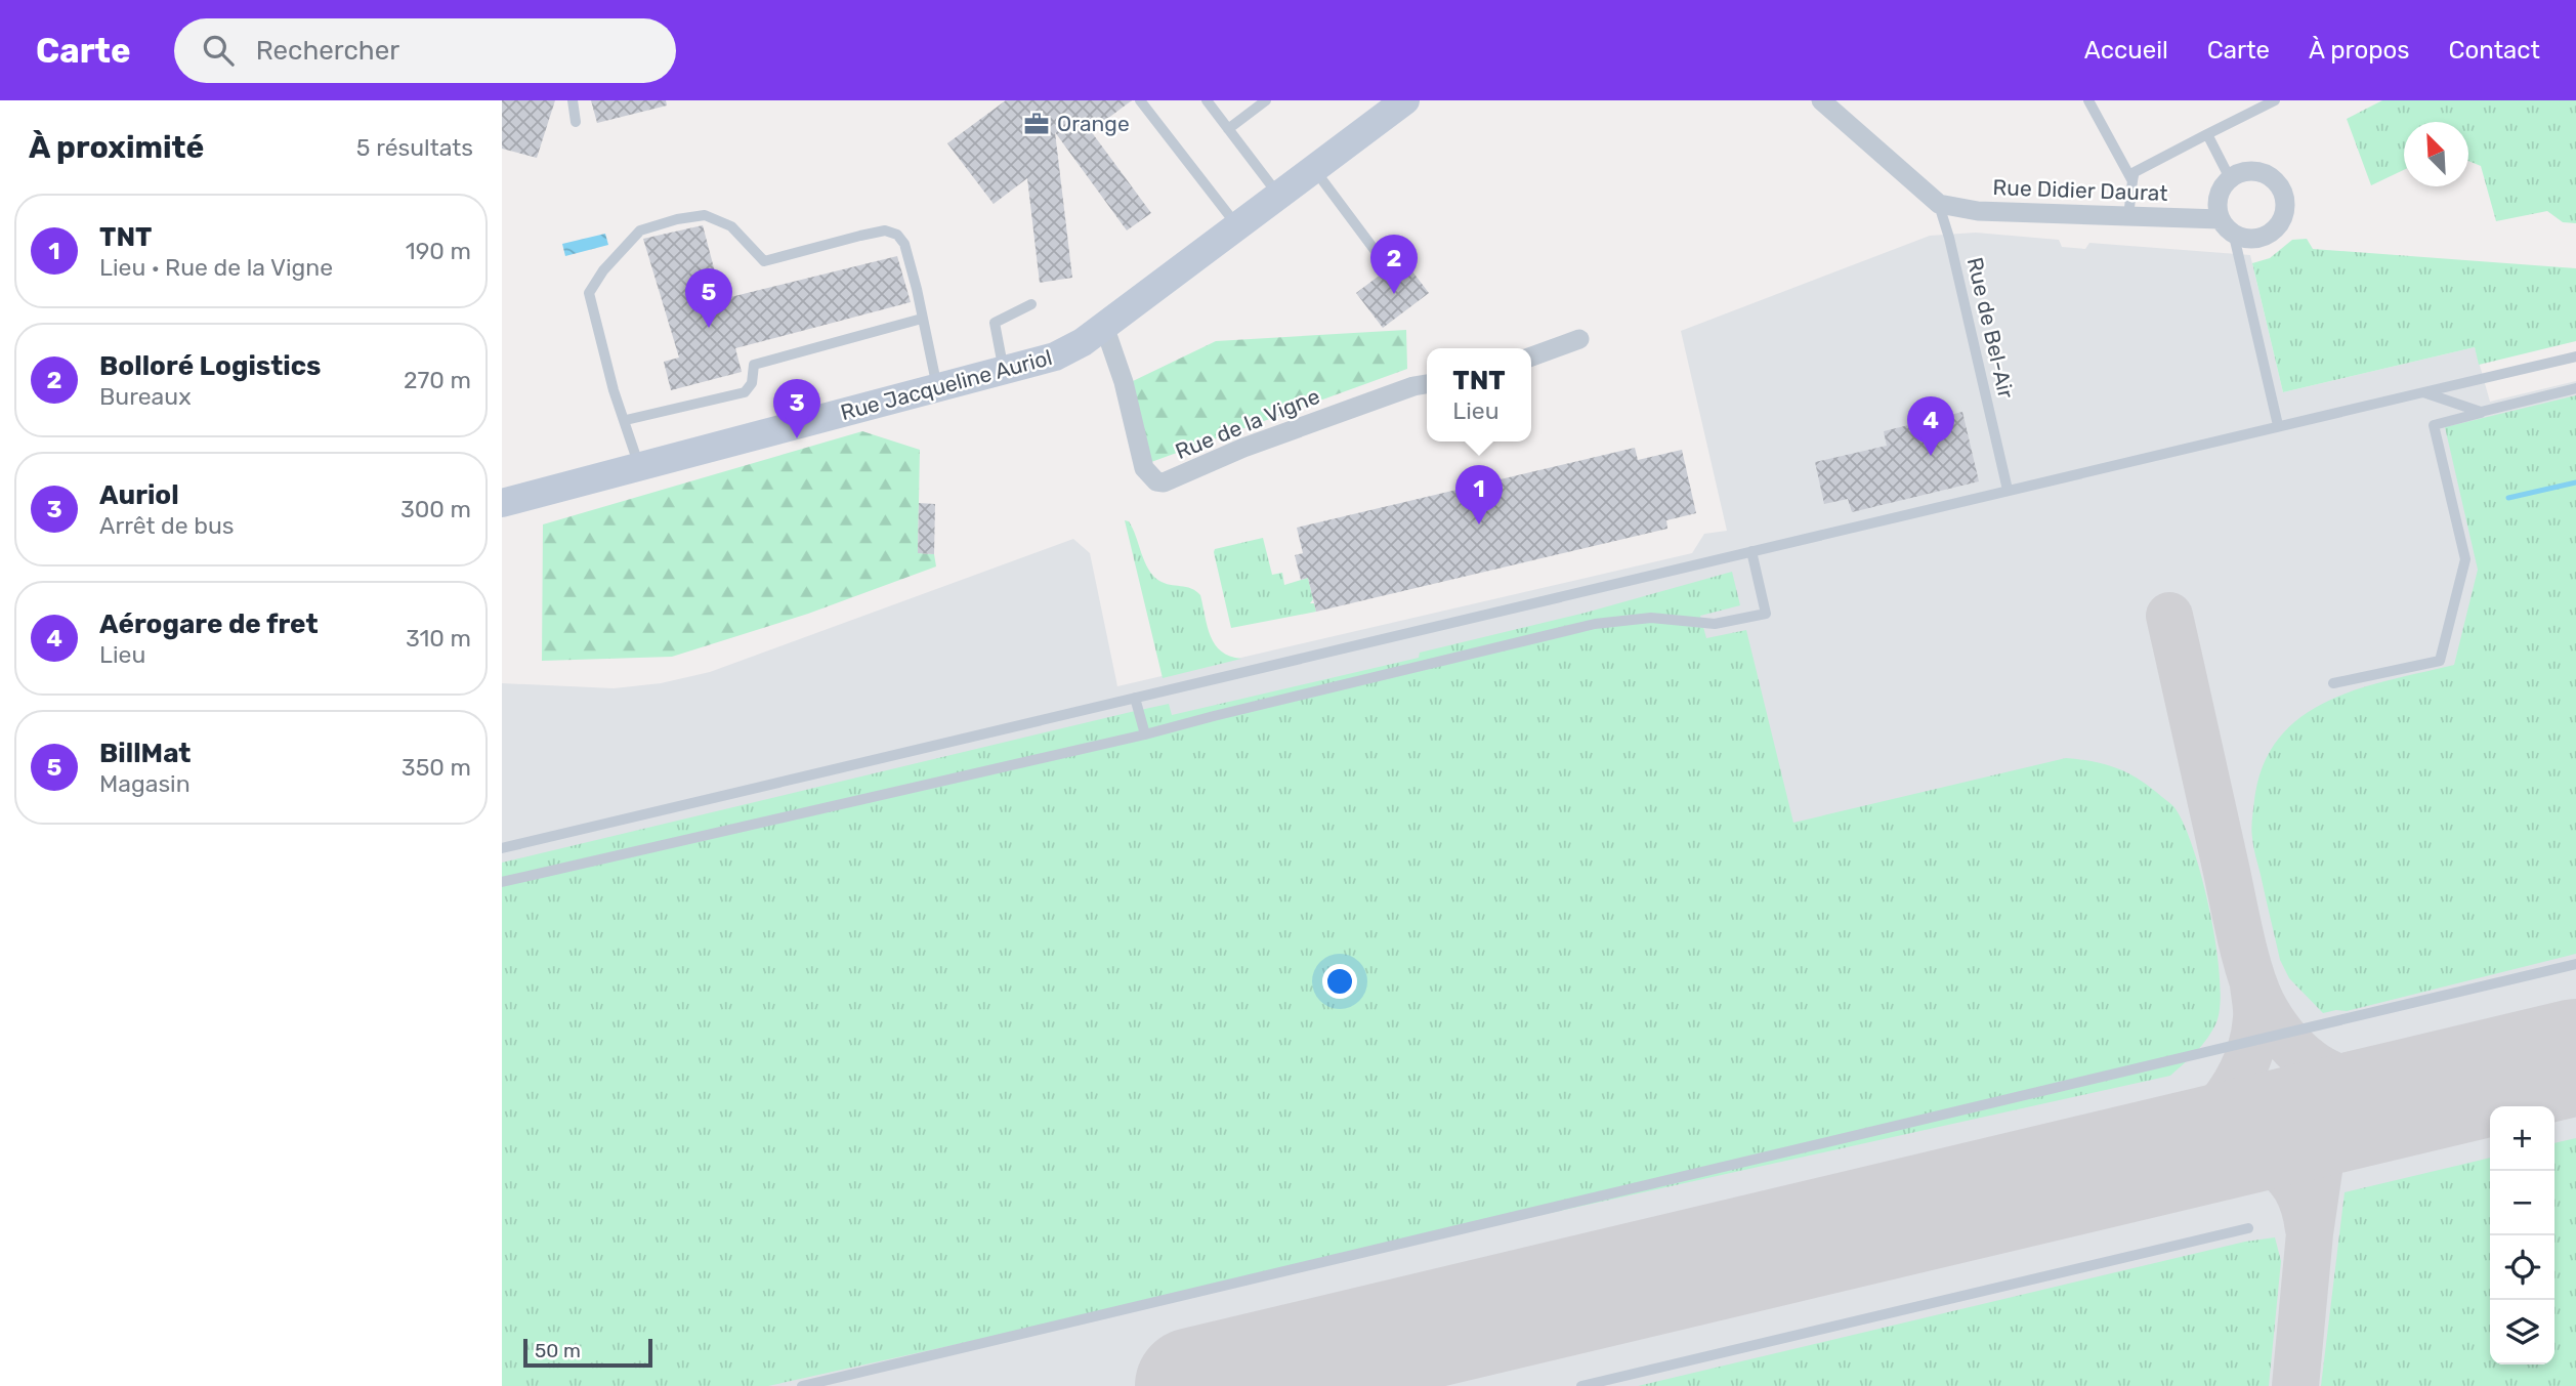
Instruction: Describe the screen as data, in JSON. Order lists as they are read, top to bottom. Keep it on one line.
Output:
{"streets":{"street":["Rue Didier Daurat","Rue Jacqueline Auriol","Rue de la Vigne"],"lane":["Rue de Bel-Air"]},"crossings":[["Rue Didier Daurat","Rue de Bel-Air"],["Rue Jacqueline Auriol","Rue de la Vigne"]],"places":{"office":["Orange"]},"scale_bar":"50 m","north":"top left","page":{"header":"Carte","search":"Rechercher","nav":["Accueil","Carte","À propos","Contact"],"heading":["À proximité","5 résultats"],"list":[{"mark":"1","name":"TNT","note":"Lieu · Rue de la Vigne","value":"190 m"},{"mark":"2","name":"Bolloré Logistics","note":"Bureaux","value":"270 m"},{"mark":"3","name":"Auriol","note":"Arrêt de bus","value":"300 m"},{"mark":"4","name":"Aérogare de fret","note":"Lieu","value":"310 m"},{"mark":"5","name":"BillMat","note":"Magasin","value":"350 m"}],"pins":["2","5","3","4","1"],"popup":["TNT","Lieu"],"map_buttons":["+","−"],"scale":"50 m"}}
